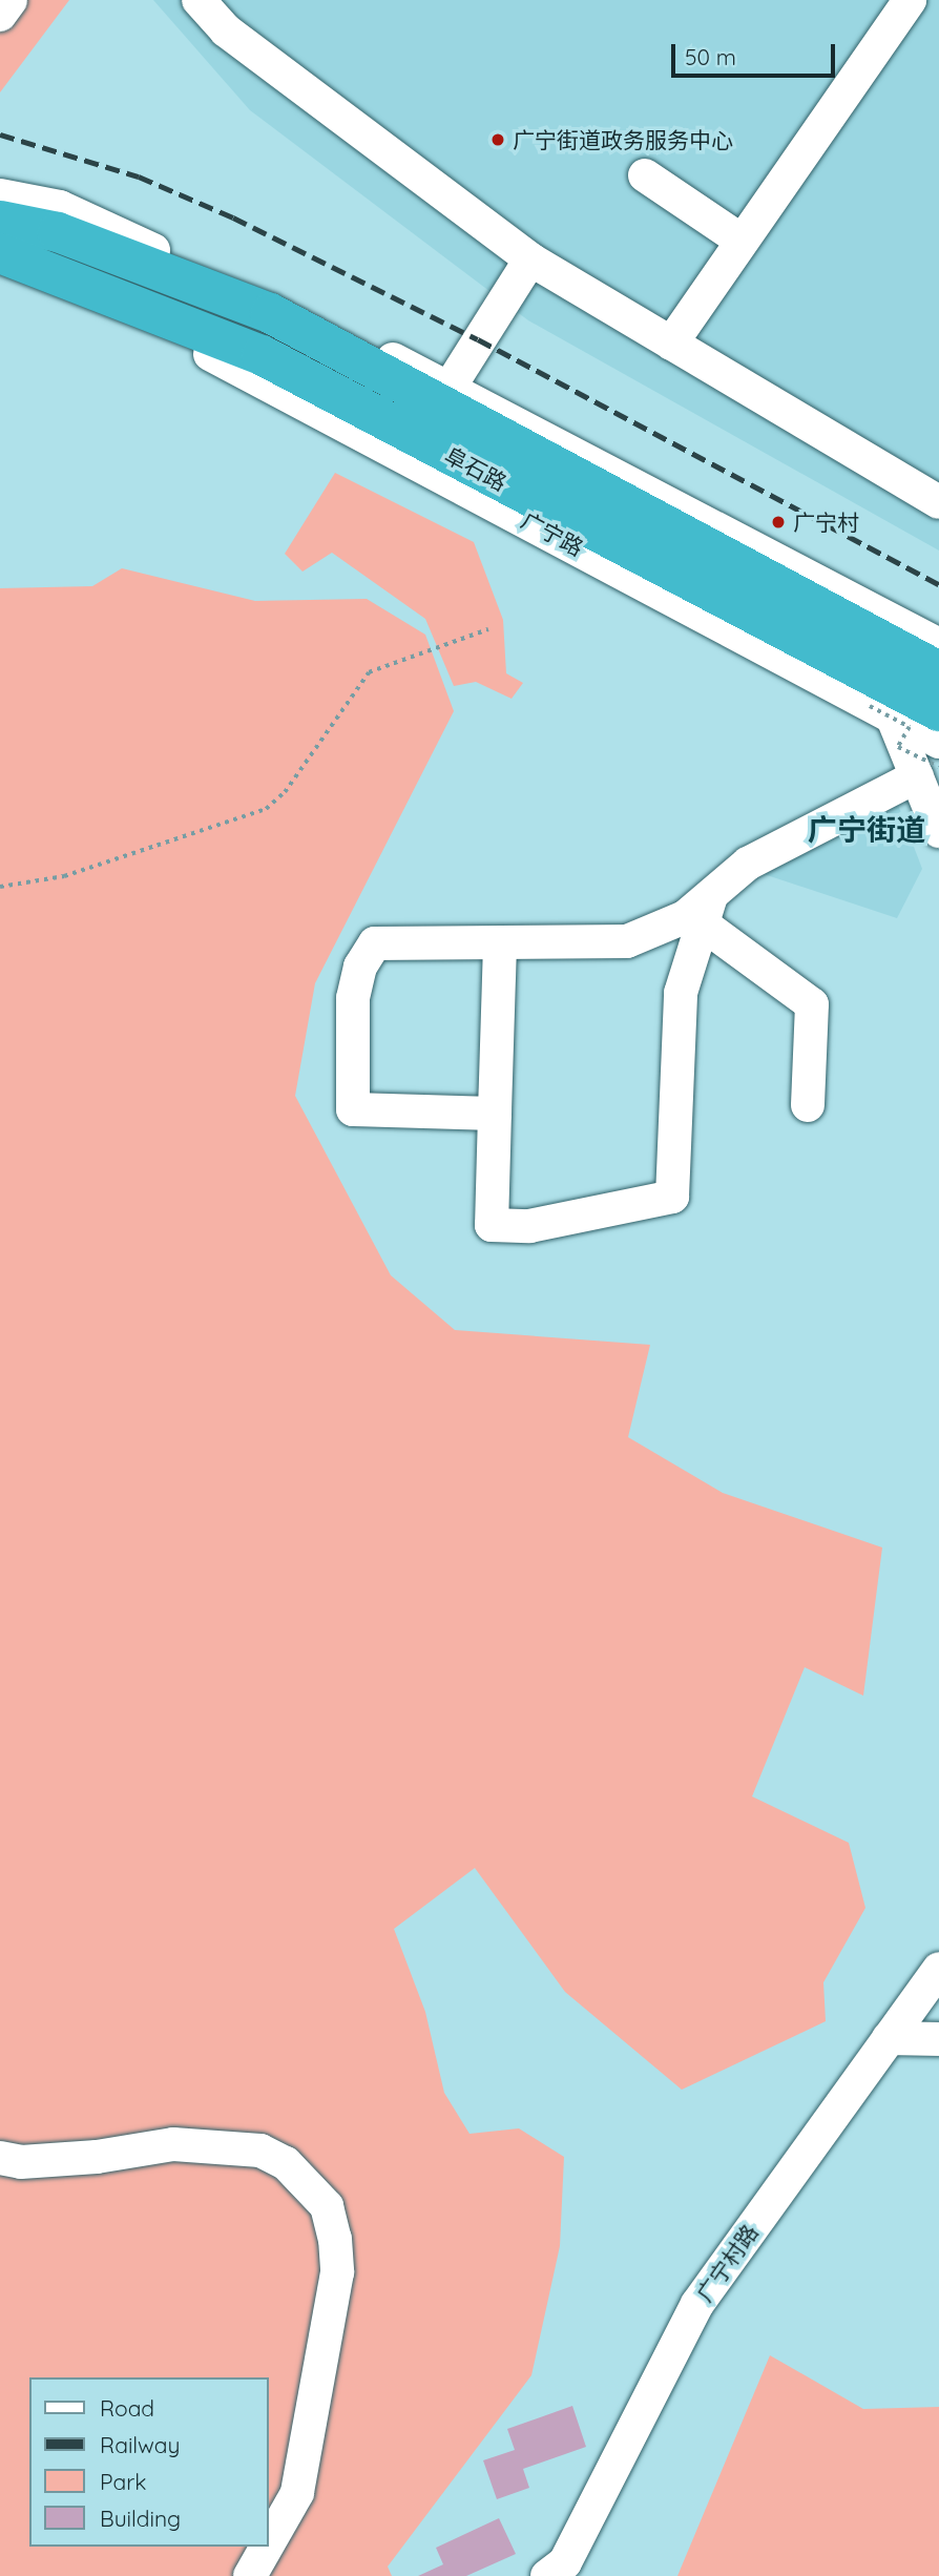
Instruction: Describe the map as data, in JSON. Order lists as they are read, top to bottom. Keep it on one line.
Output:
{"streets":{"highway":["阜石路"],"street":["广宁路","广宁村路"]},"districts":["广宁街道"],"places":["广宁街道政务服务中心","广宁村"],"legend":["Road","Railway","Park","Building"],"scale_bar":"50 m"}
